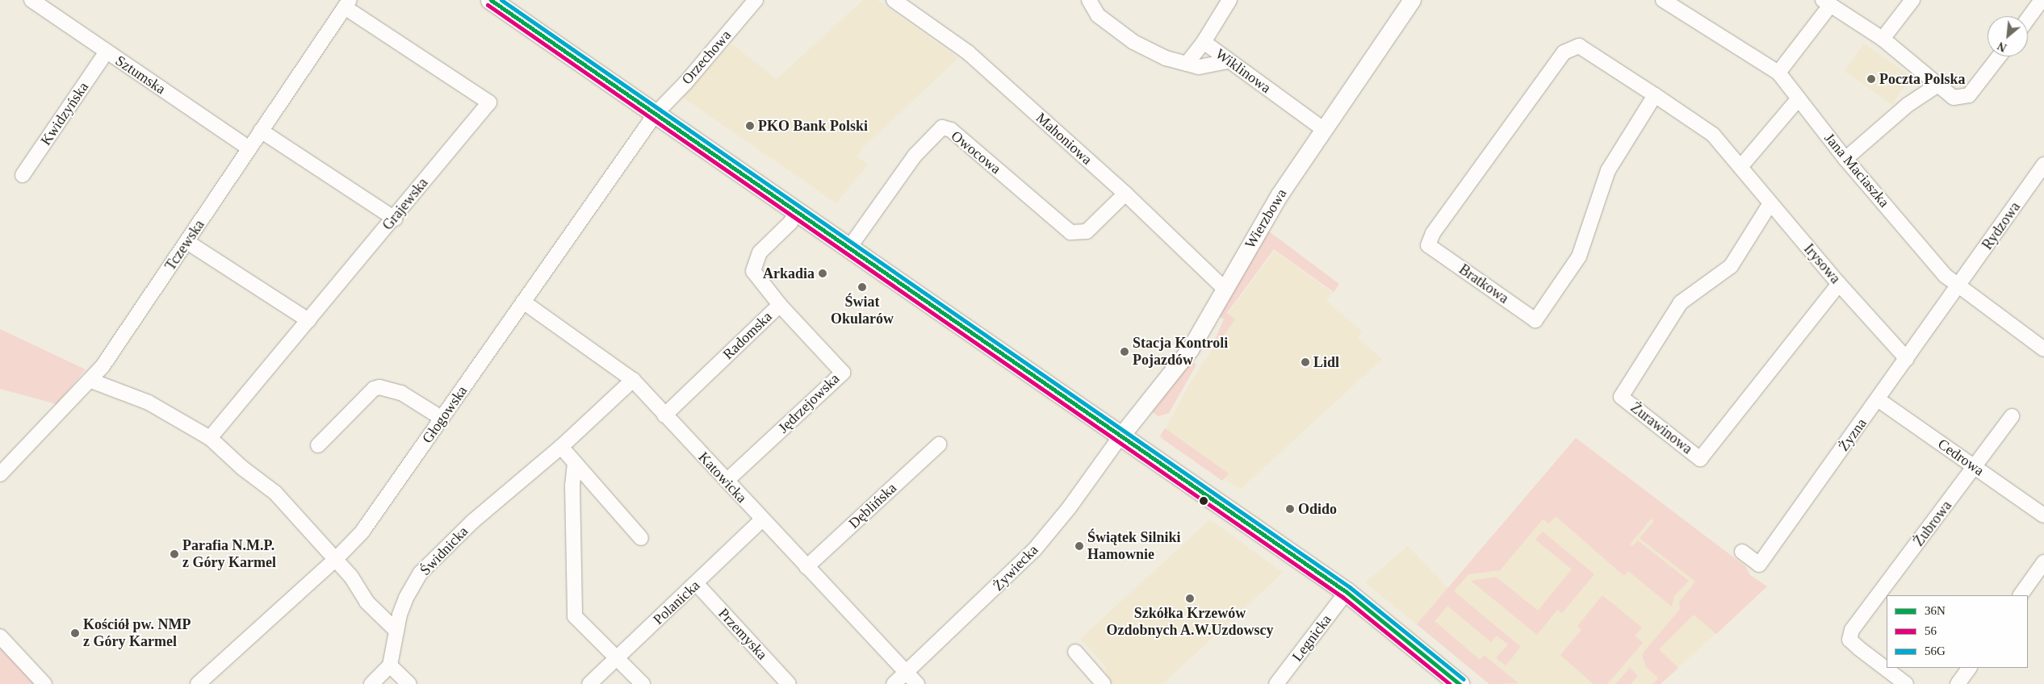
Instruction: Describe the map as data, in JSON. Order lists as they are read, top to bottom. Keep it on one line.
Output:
{"streets":{"street":["Orzechowa","Wiklinowa","Sztumska","Kwidzyńska","Mahoniowa","Owocowa","Jana Maciaszka","Grajewska","Wierzbowa","Rydzowa","Tczewska","Irysowa","Bratkowa","Radomska","Jędrzejowska","Głogowska","Żurawinowa","Żyzna","Cedrowa","Katowicka","Dęblińska","Żubrowa","Świdnicka","Żywiecka","Polanicka","Przemyska","Legnicka"]},"crossings":[["Orzechowa","Głogowska"],["Wiklinowa","Wierzbowa"],["Sztumska","Kwidzyńska"],["Sztumska","Tczewska"],["Mahoniowa","Owocowa"],["Mahoniowa","Wierzbowa"],["Jana Maciaszka","Rydzowa"],["Jana Maciaszka","Żyzna"],["Grajewska","Tczewska"],["Wierzbowa","Żywiecka"],["Rydzowa","Żyzna"],["Irysowa","Bratkowa"],["Irysowa","Żurawinowa"],["Irysowa","Żyzna"],["Radomska","Jędrzejowska"],["Radomska","Katowicka"],["Jędrzejowska","Katowicka"],["Głogowska","Katowicka"],["Żyzna","Cedrowa"],["Cedrowa","Żubrowa"],["Katowicka","Dęblińska"],["Katowicka","Świdnicka"],["Katowicka","Żywiecka"],["Katowicka","Polanicka"],["Polanicka","Przemyska"]],"places":["Poczta Polska","PKO Bank Polski","Arkadia","Świat Okularów","Stacja Kontroli Pojazdów","Lidl","Odido","Świątek Silniki Hamownie","Parafia N.M.P. z Góry Karmel","Szkółka Krzewów Ozdobnych A.W.Uzdowscy","Kościół pw. NMP z Góry Karmel"],"lines":["transit line 36N","transit line 56G","transit line 56"],"legend":["36N","56","56G"],"north":"bottom left"}
